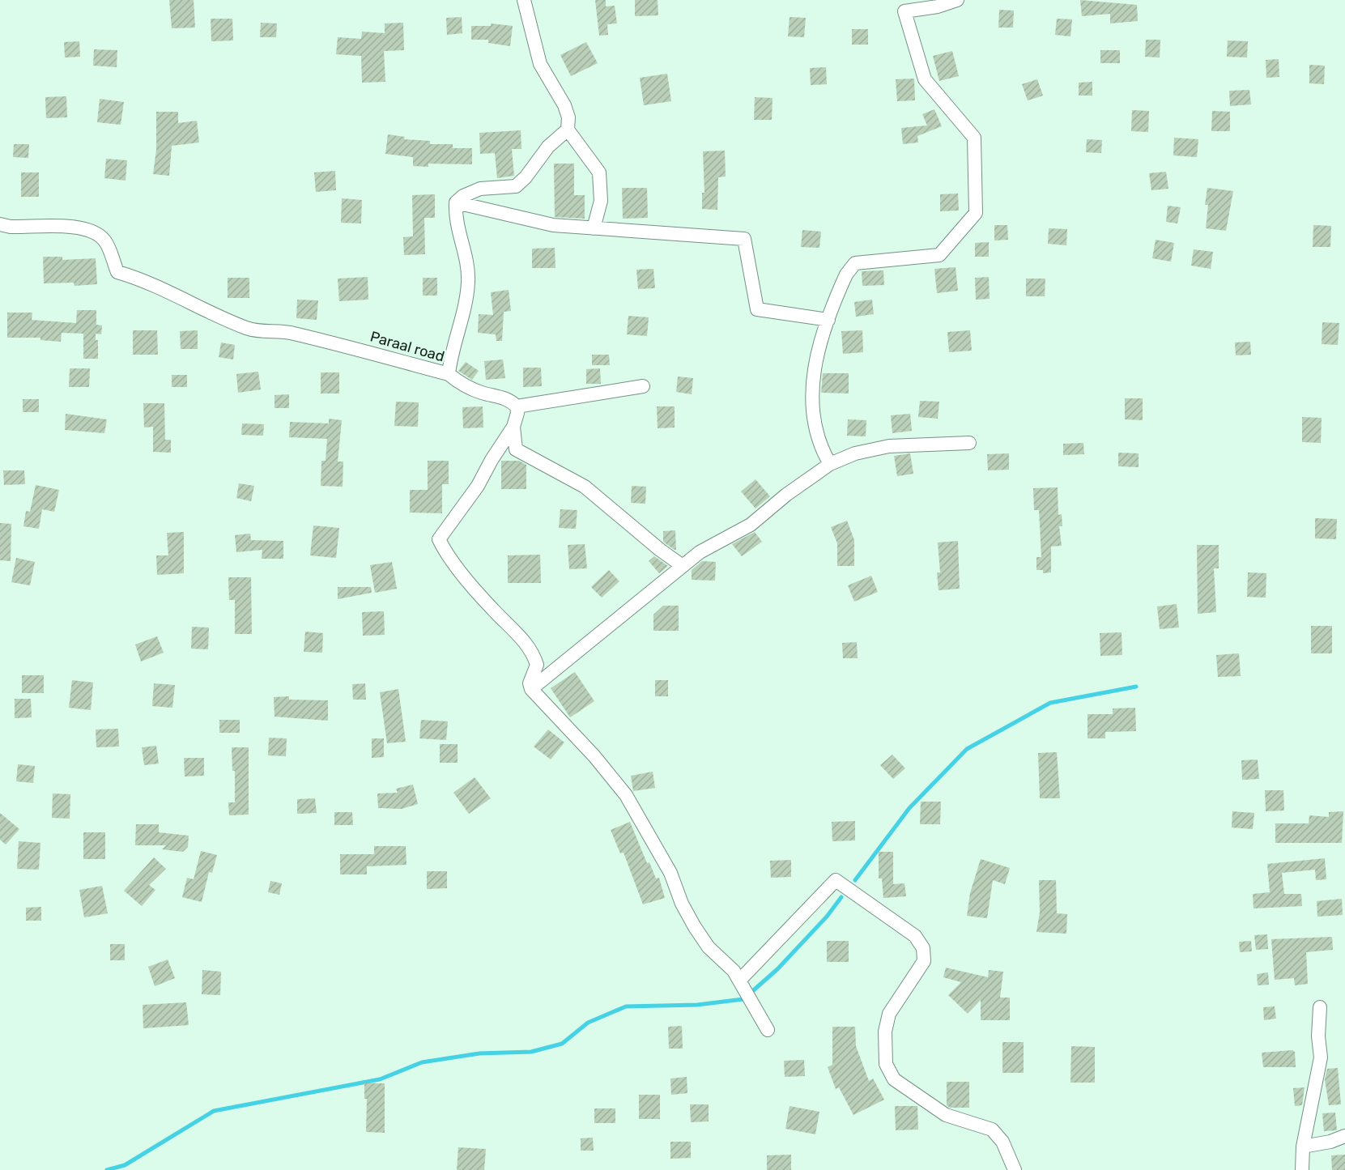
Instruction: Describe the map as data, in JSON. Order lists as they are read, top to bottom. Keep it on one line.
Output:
{"streets":{"street":["Paraal road"]}}
